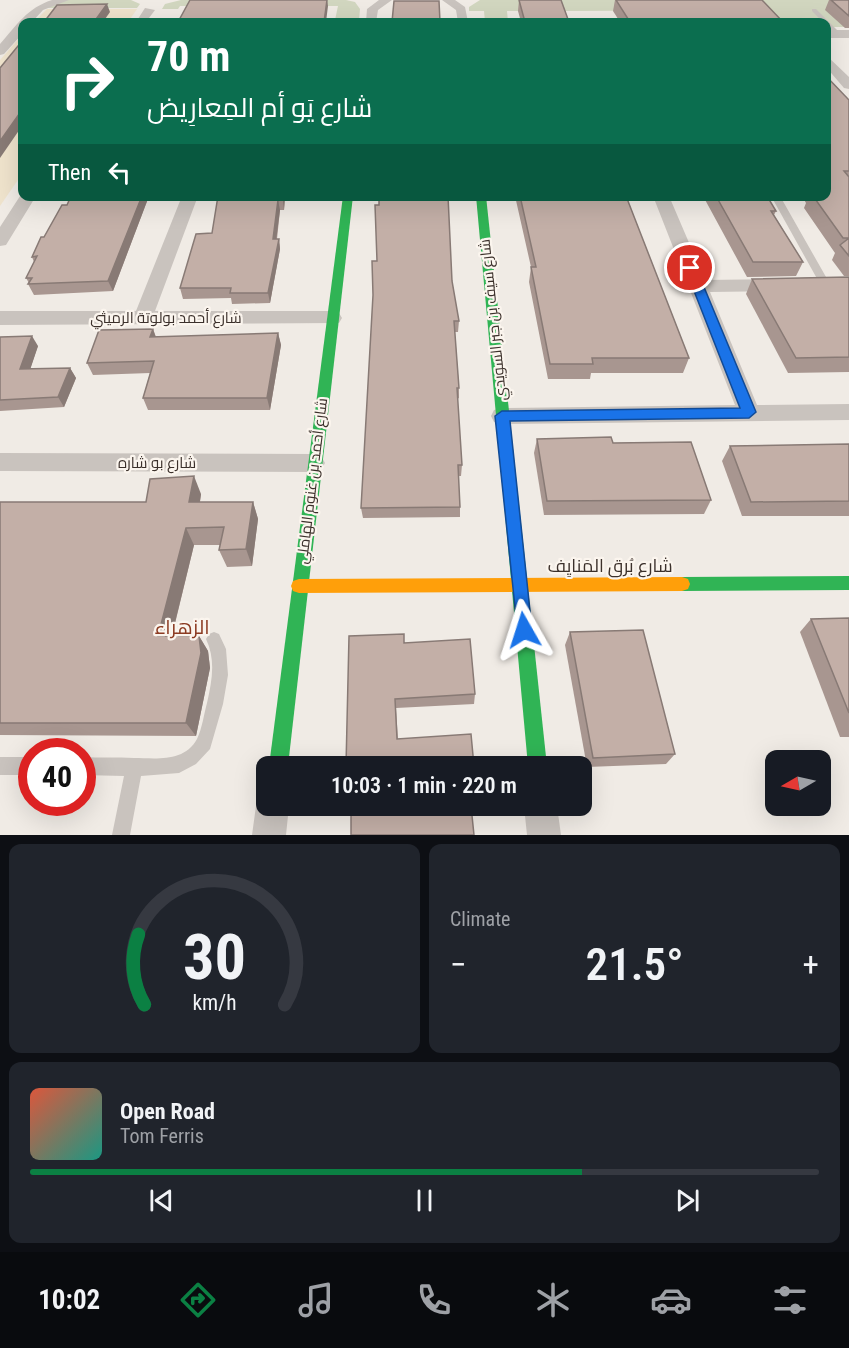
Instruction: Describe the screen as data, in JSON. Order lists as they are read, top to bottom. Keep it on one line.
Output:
{"streets":{"street":["شارع أحمد بولوتة الرميثي","شارع سيف بن جبر السويدي","شارع بو شاره","شارع أحمد بن غنوم الهاملي","شارع بُرق المَنايِف"]},"crossings":[["شارع أحمد بولوتة الرميثي","شارع أحمد بن غنوم الهاملي"],["شارع سيف بن جبر السويدي","شارع بُرق المَنايِف"],["شارع بو شاره","شارع أحمد بن غنوم الهاملي"],["شارع أحمد بن غنوم الهاملي","شارع بُرق المَنايِف"]],"districts":["الزهراء"],"north":"left","page":{"turn":["70 m","شارع يَو أم المِعارِيض"],"then":"Then","limit":"40","trip":"10:03 · 1 min · 220 m","tile":"Climate","heat":["−","21.5°","+"],"song":["Open Road","Tom Ferris"],"tabs":"10:02","gauge":["30","km/h"]}}
